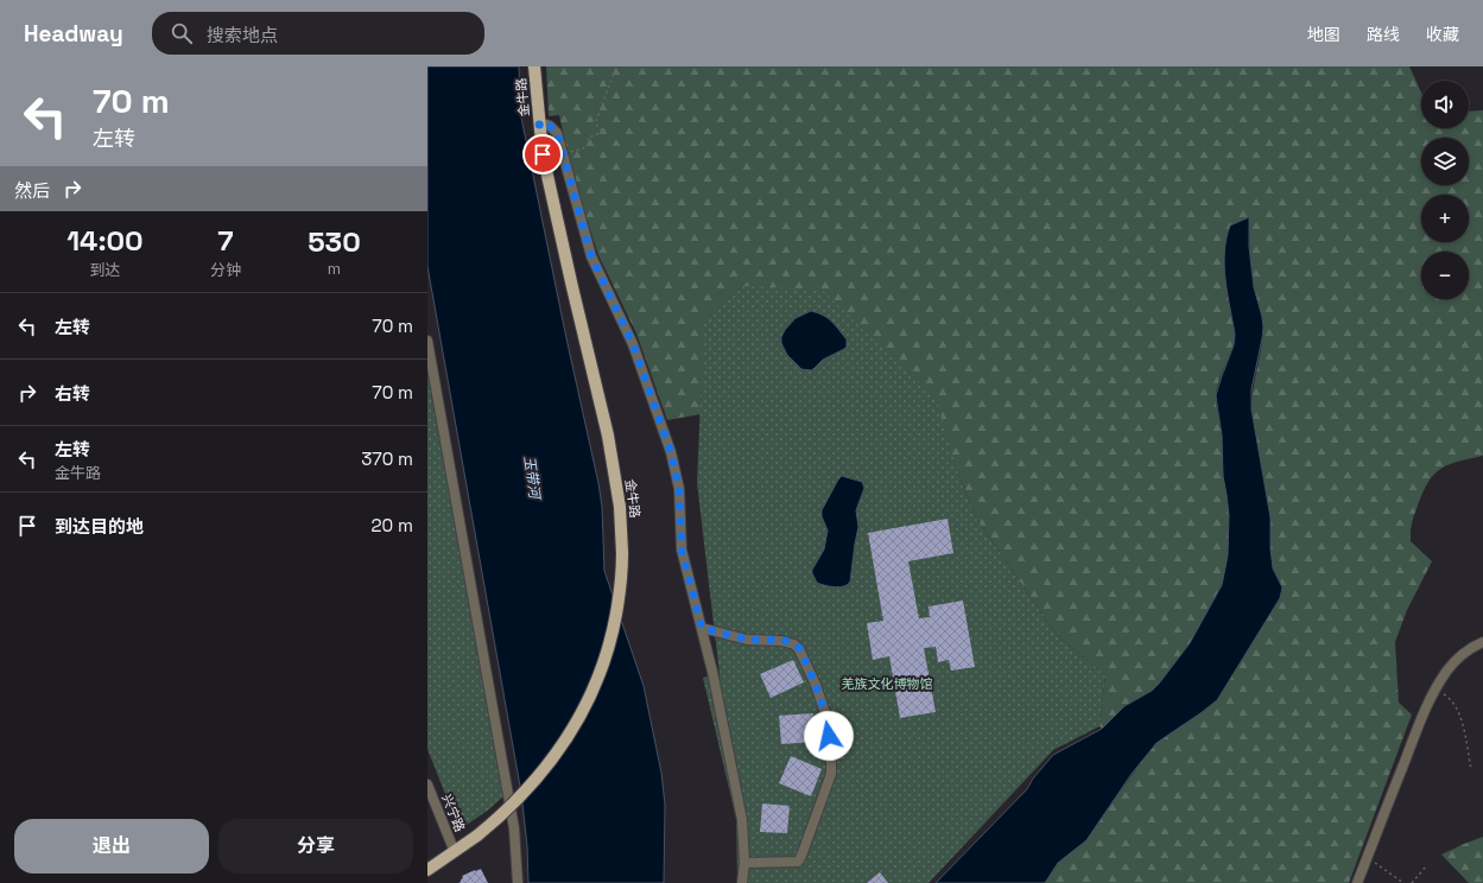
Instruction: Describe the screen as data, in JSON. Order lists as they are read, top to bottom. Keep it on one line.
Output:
{"streets":{"main road":["金牛路"],"street":["兴宁路"]},"crossings":[["金牛路","兴宁路"]],"water":["玉带河"],"parks":["羌族文化博物馆"],"page":{"header":"Headway","search":"搜索地点","nav":["地图","路线","收藏"],"turn":["70 m","左转"],"map_buttons":["+","−"],"then":"然后","eta":["14:00","到达","7","分钟","530","m"],"list":[{"name":"左转","value":"70 m"},{"name":"右转","value":"70 m"},{"name":"左转","note":"金牛路","value":"370 m"},{"name":"到达目的地","value":"20 m"}],"buttons":["退出","分享"]}}
